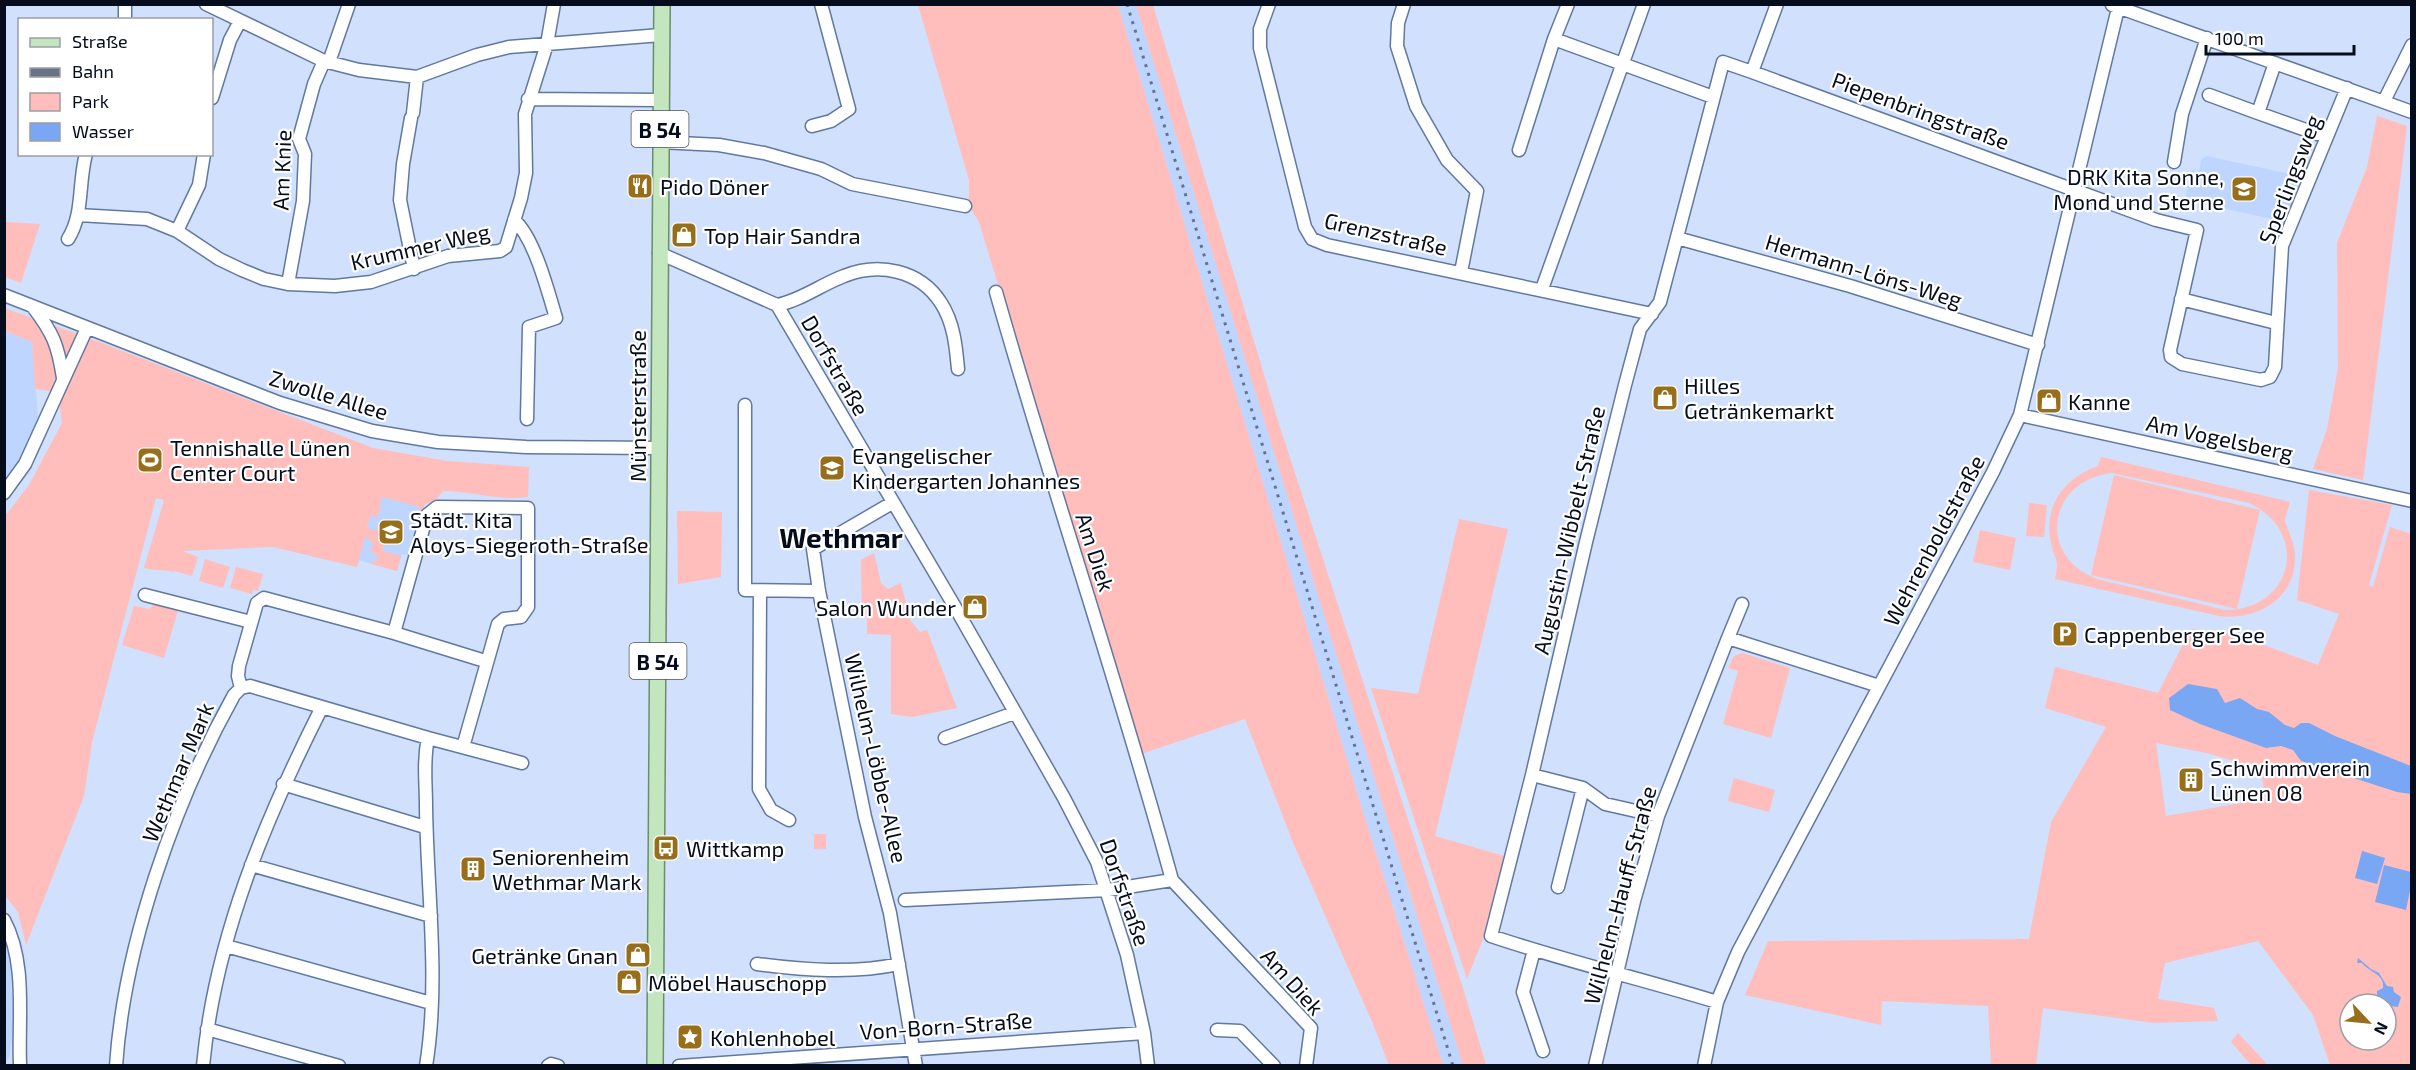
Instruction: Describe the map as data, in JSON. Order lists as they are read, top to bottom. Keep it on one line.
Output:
{"streets":{"main road":["B 54","Münsterstraße"],"street":["Piepenbringstraße","Am Knie","Sperlingsweg","Grenzstraße","Krummer Weg","Hermann-Löns-Weg","Dorfstraße","Zwolle Allee","Am Vogelsberg","Augustin-Wibbelt-Straße","Wehrenboldstraße","Am Diek","Wilhelm-Löbbe-Allee","Wethmar Mark","Wilhelm-Hauff-Straße","Von-Born-Straße"]},"crossings":[["Piepenbringstraße","Sperlingsweg"],["Piepenbringstraße","Augustin-Wibbelt-Straße"],["Piepenbringstraße","Wehrenboldstraße"],["Am Knie","Krummer Weg"],["Sperlingsweg","Wehrenboldstraße"],["Grenzstraße","Augustin-Wibbelt-Straße"],["Hermann-Löns-Weg","Augustin-Wibbelt-Straße"],["Hermann-Löns-Weg","Wehrenboldstraße"],["Dorfstraße","Münsterstraße"],["Dorfstraße","Wilhelm-Löbbe-Allee"],["Dorfstraße","Von-Born-Straße"],["Zwolle Allee","Münsterstraße"],["Am Vogelsberg","Wehrenboldstraße"],["Augustin-Wibbelt-Straße","Wehrenboldstraße"],["Augustin-Wibbelt-Straße","Wilhelm-Hauff-Straße"],["Wilhelm-Löbbe-Allee","Von-Born-Straße"]],"districts":["Wethmar"],"places":{"restaurant":["Pido Döner"],"school or university":["DRK Kita Sonne, Mond und Sterne","Evangelischer Kindergarten Johannes","Städt. Kita Aloys-Siegeroth-Straße"],"shop":["Top Hair Sandra","Hilles Getränkemarkt","Kanne","Salon Wunder","Getränke Gnan","Möbel Hauschopp"],"sports":["Tennishalle Lünen Center Court"],"parking":["Cappenberger See"],"building":["Schwimmverein Lünen 08","Seniorenheim Wethmar Mark"],"bus stop":["Wittkamp"],"place":["Kohlenhobel"]},"legend":["Straße","Bahn","Park","Wasser"],"scale_bar":"100 m","north":"bottom right"}
